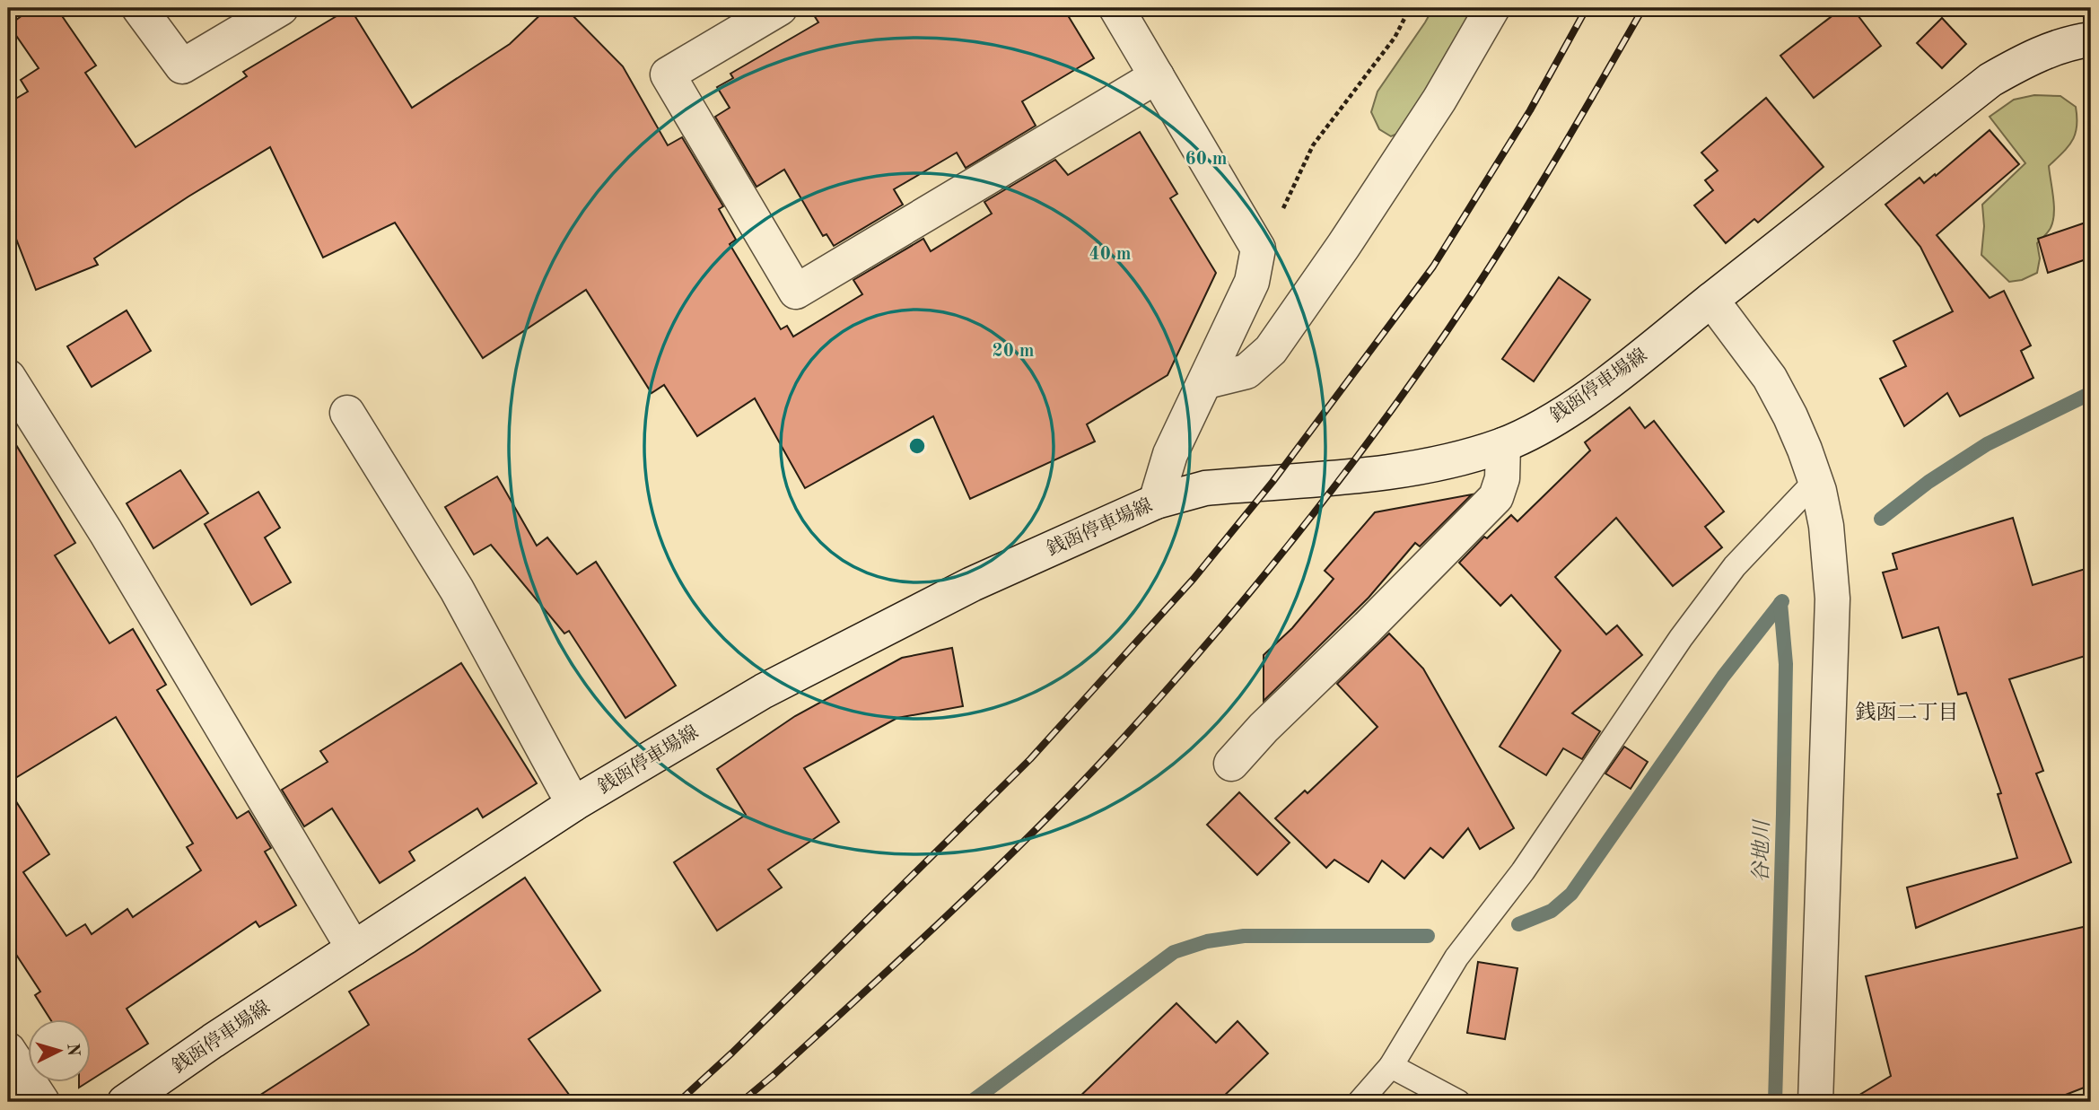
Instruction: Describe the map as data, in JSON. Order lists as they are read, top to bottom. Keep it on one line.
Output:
{"streets":{"street":["銭函停車場線"]},"districts":["銭函二丁目"],"water":["谷地川"],"north":"right","rings":["60 m","40 m","20 m"]}
